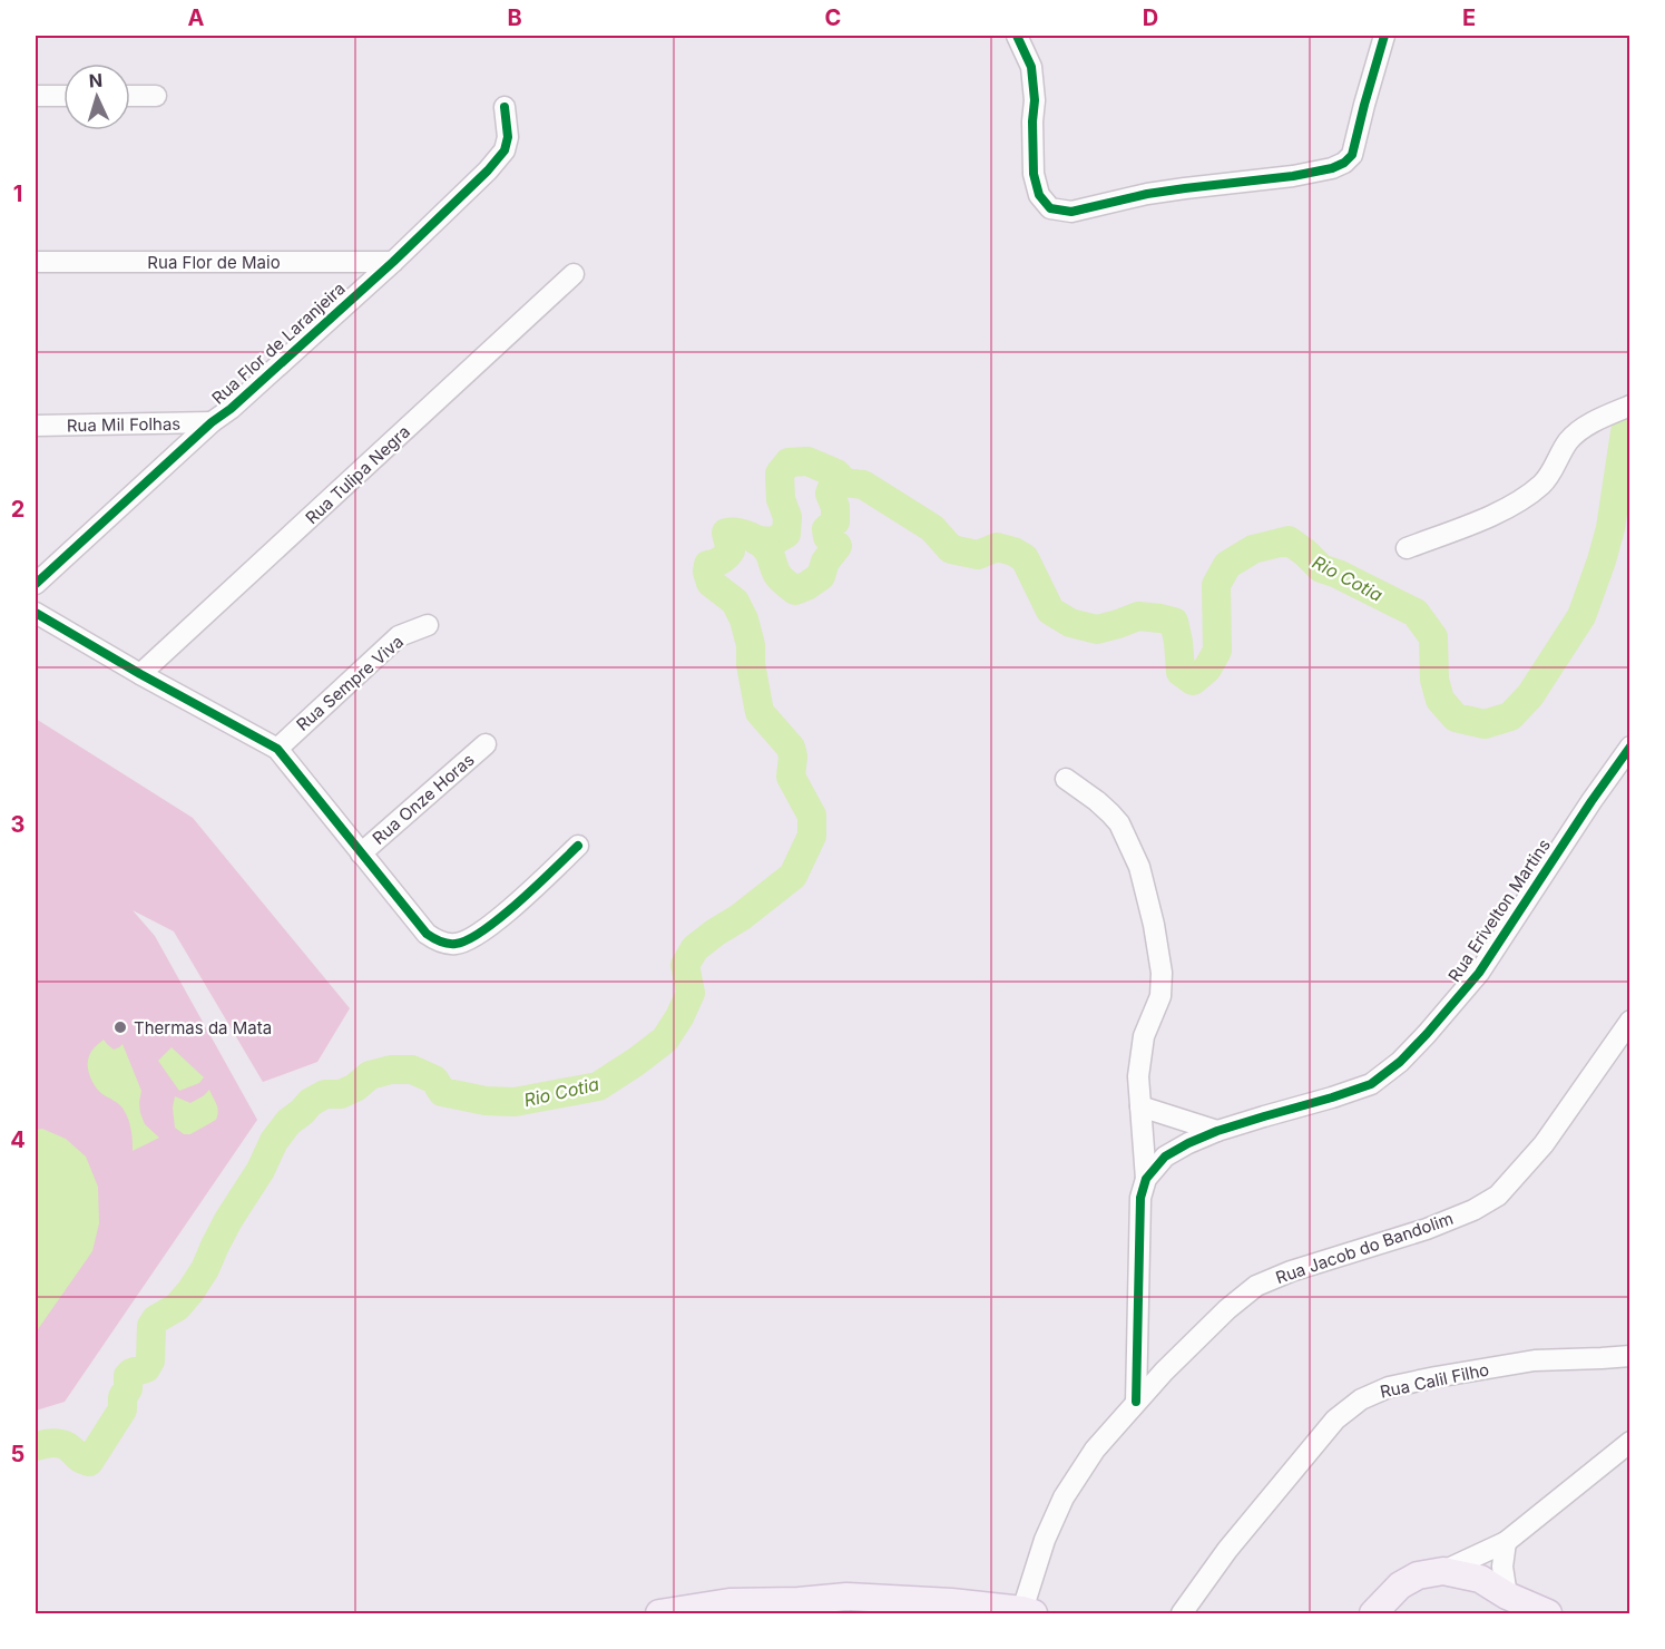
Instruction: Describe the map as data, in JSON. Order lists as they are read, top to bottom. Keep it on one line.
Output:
{"streets":{"street":["Rua Flor de Maio","Rua Flor de Laranjeira","Rua Mil Folhas","Rua Tulipa Negra","Rua Sempre Viva","Rua Onze Horas","Rua Erivelton Martins","Rua Jacob do Bandolim","Rua Calil Filho"]},"crossings":[["Rua Flor de Maio","Rua Flor de Laranjeira"],["Rua Flor de Laranjeira","Rua Mil Folhas"]],"water":["Rio Cotia"],"places":["Thermas da Mata"],"north":"top","grid":{"columns":["A","B","C","D","E"],"rows":["1","2","3","4","5"]}}
